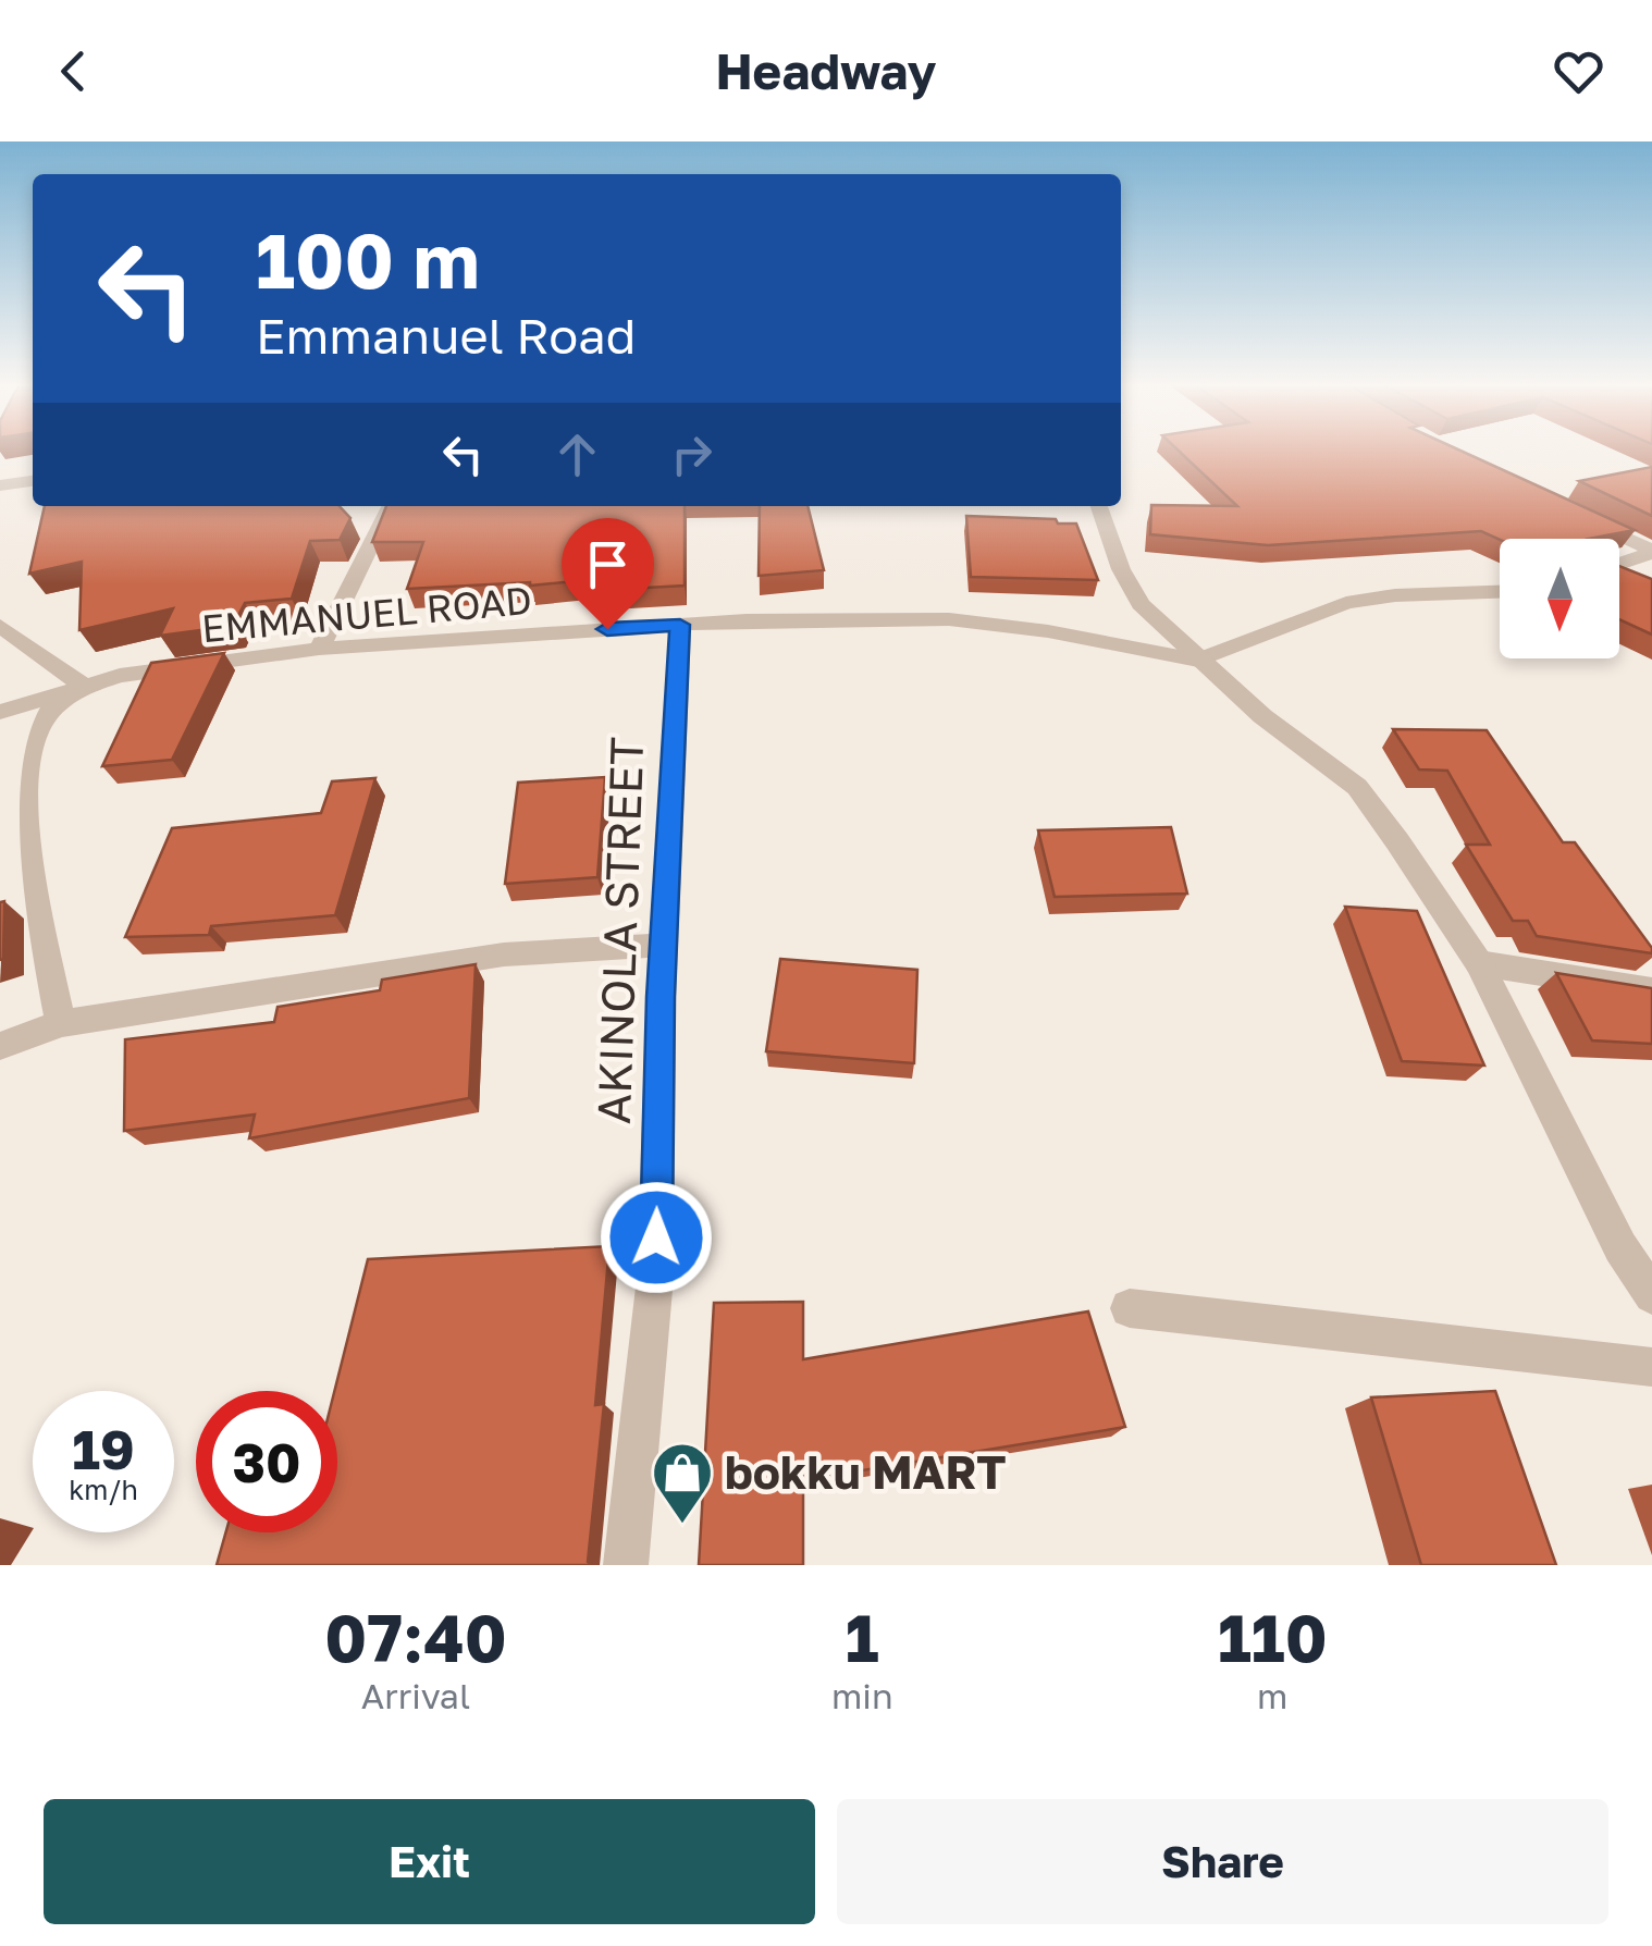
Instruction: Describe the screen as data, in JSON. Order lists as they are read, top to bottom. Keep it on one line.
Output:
{"streets":{"street":["EMMANUEL ROAD","AKINOLA STREET"]},"crossings":[["EMMANUEL ROAD","AKINOLA STREET"]],"places":{"shop":["bokku MART"]},"north":"bottom","page":{"header":"Headway","turn":["100 m","Emmanuel Road"],"speed":"19 km/h","limit":"30","eta":["07:40","Arrival","1","min","110","m"],"buttons":["Exit","Share"]}}
